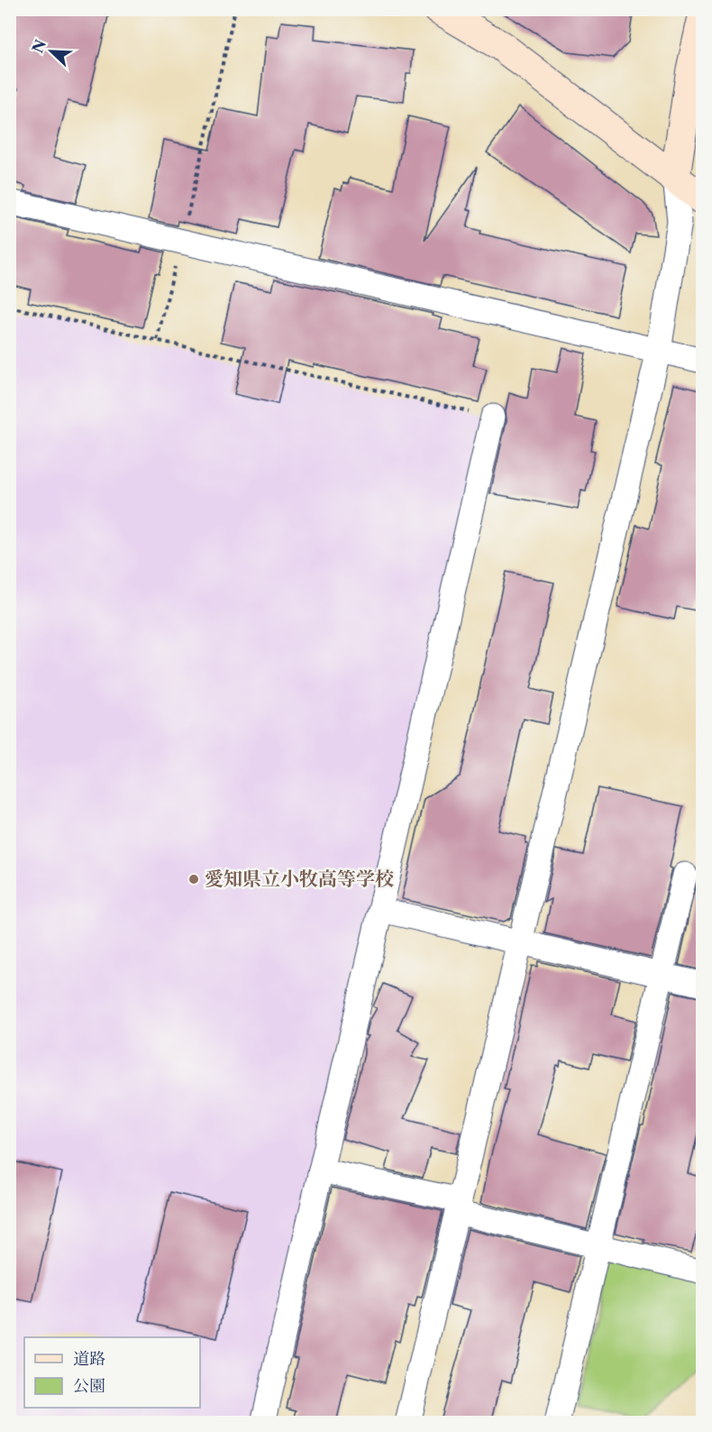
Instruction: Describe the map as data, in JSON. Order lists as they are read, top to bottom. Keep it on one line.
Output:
{"places":["愛知県立小牧高等学校"],"legend":["道路","公園"],"north":"top left"}
